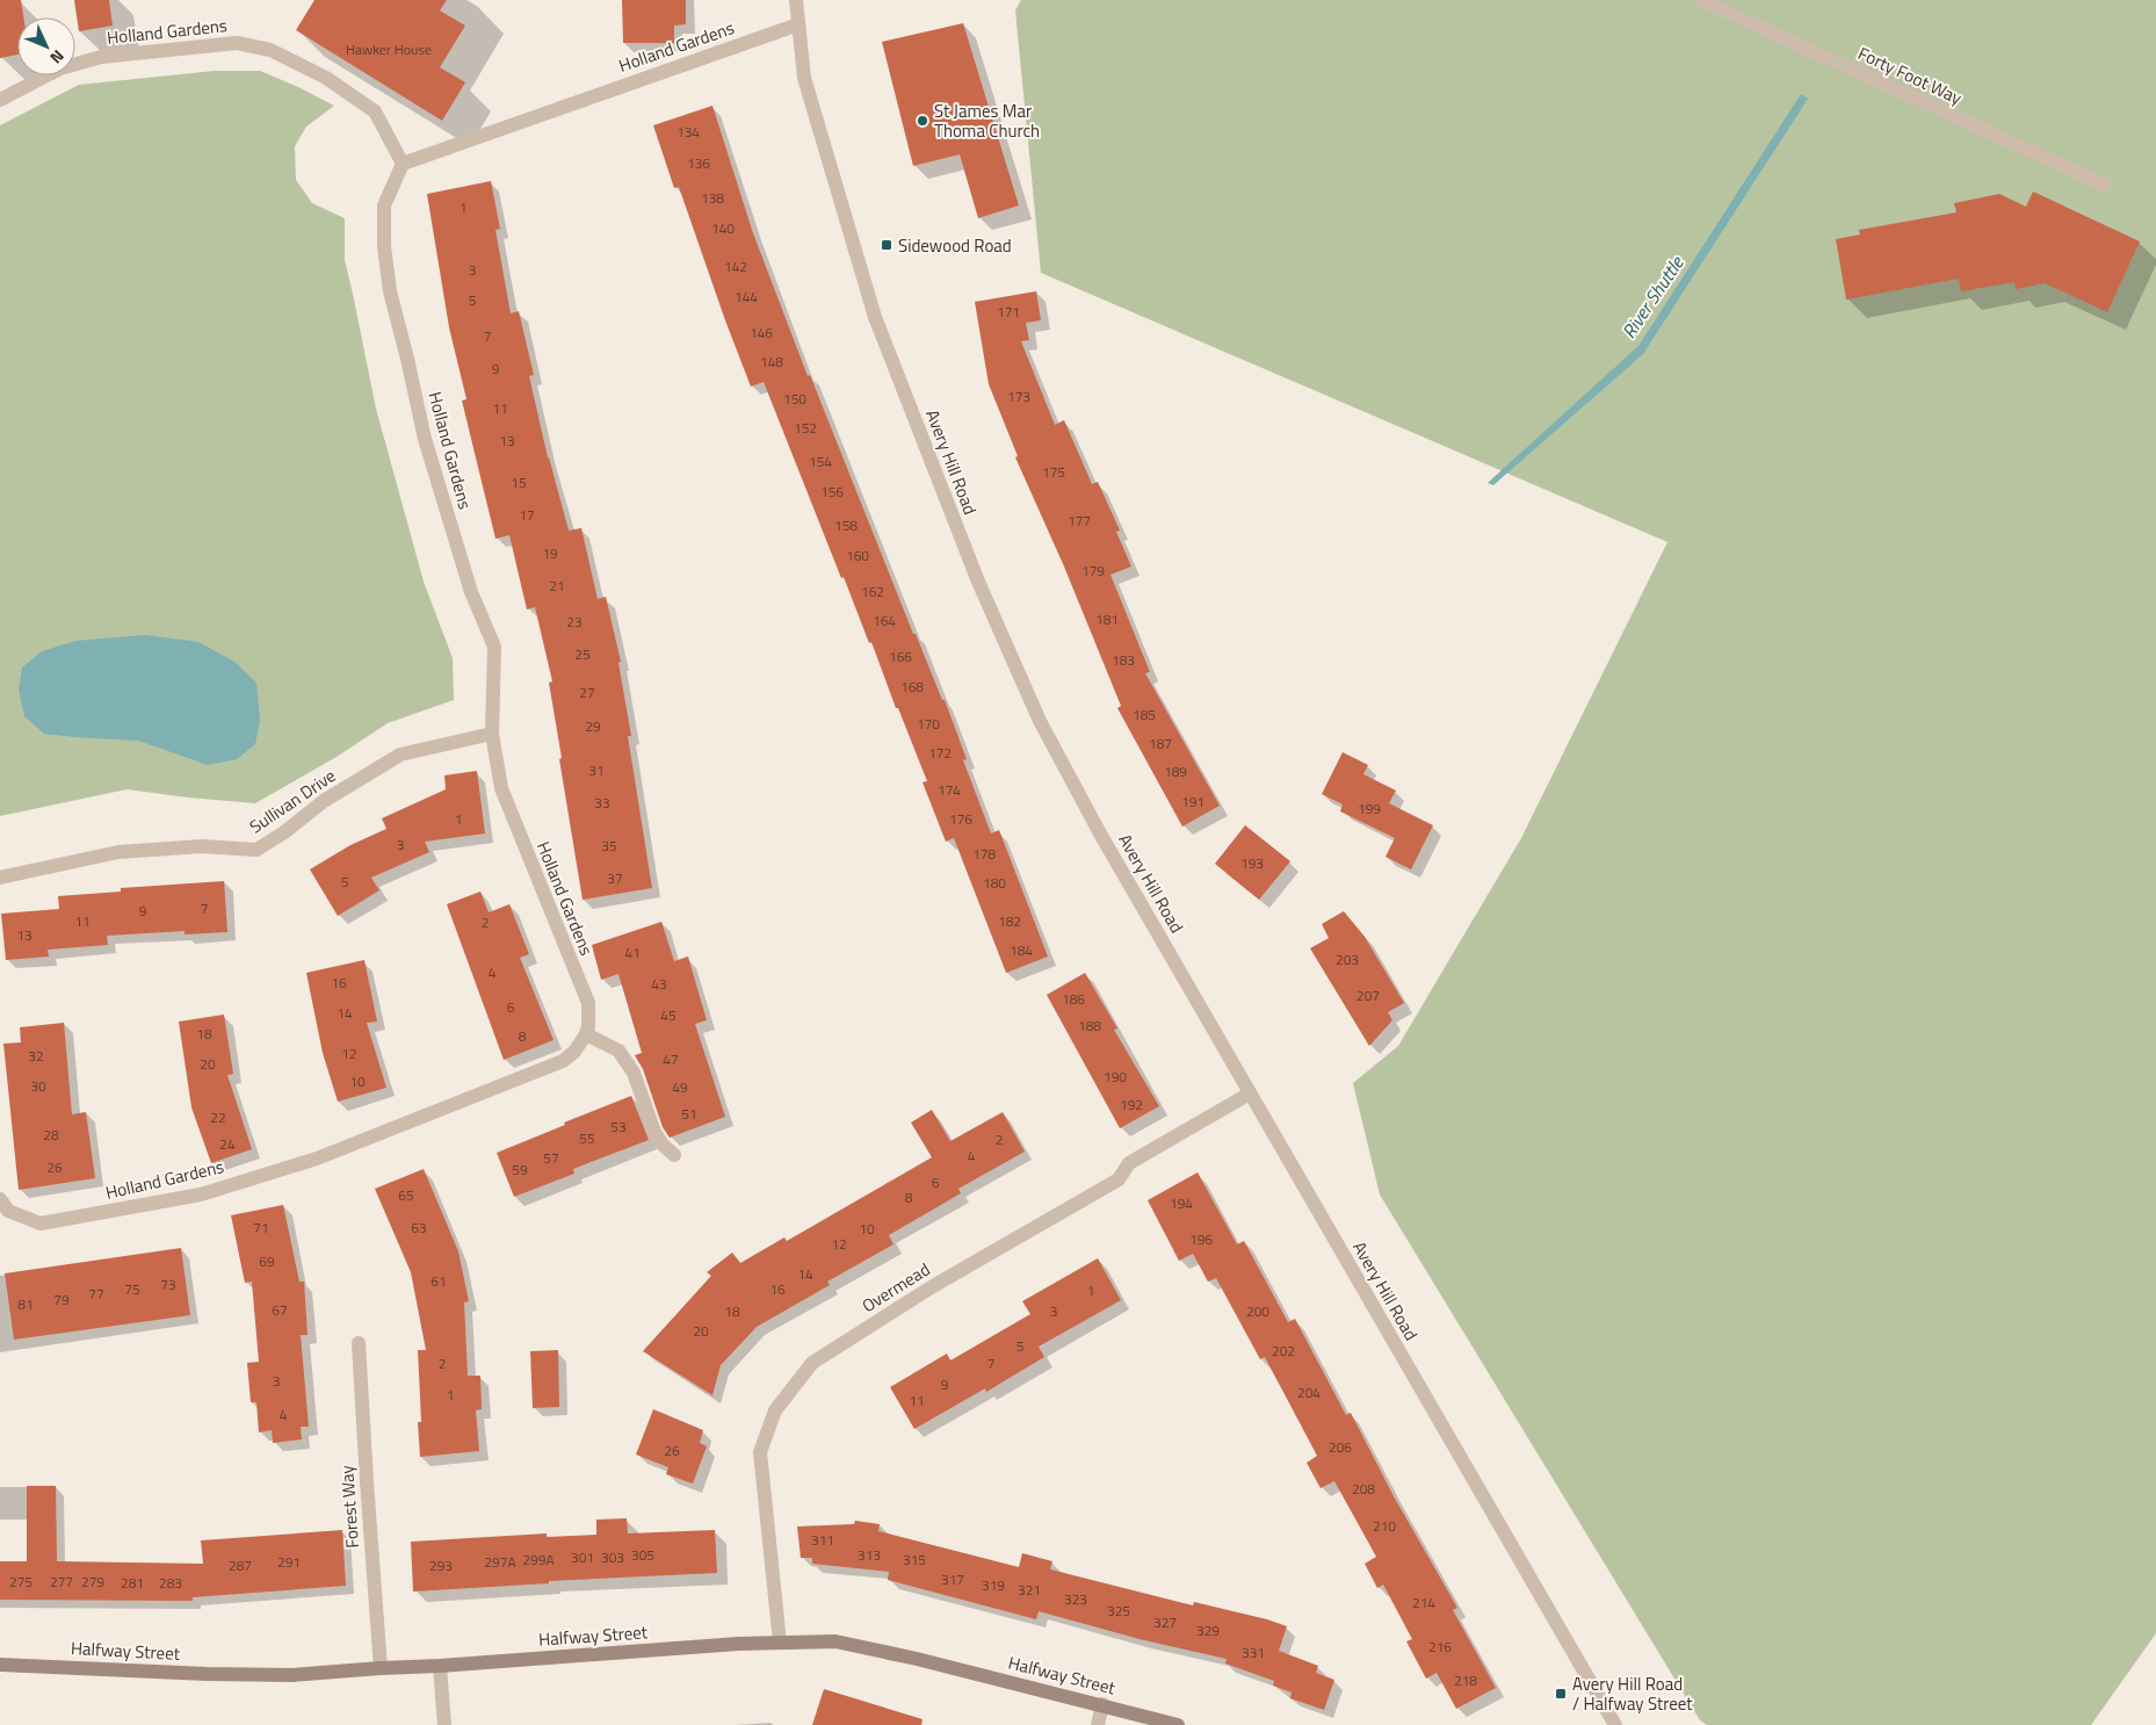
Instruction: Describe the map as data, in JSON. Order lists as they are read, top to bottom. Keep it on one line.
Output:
{"streets":{"main road":["Halfway Street"],"street":["Holland Gardens","Forty Foot Way","Avery Hill Road","Sullivan Drive","Overmead","Forest Way"]},"crossings":[["Holland Gardens","Avery Hill Road"],["Holland Gardens","Sullivan Drive"],["Avery Hill Road","Overmead"],["Overmead","Halfway Street"],["Forest Way","Halfway Street"]],"water":["River Shuttle"],"places":{"other":["St James Mar Thoma Church"],"transit":["Sidewood Road","Avery Hill Road / Halfway Street"]},"house_numbers":["Hawker House","134","136","138","1","140","142","3","144","5","171","146","7","148","9","173","150","11","152","13","154","175","15","156","17","177","158","19","160","179","21","162","181","164","23","25","166","183","168","27","185","170","29","187","172","31","189","174","191","33","199","1","176","3","35","178","193","37","5","180","7","9","11","182","2","13","184","41","203","4","16","43","207","186","6","14","45","188","18","8","12","32","47","20","190","10","30","49","192","51","22","53","28","55","2","24","4","57","26","59","6","65","8","194","71","63","10","196","12","69","14","61","73","75","16","1","77","79","81","67","18","3","200","20","5","202","2","7","3","9","204","1","11","4","206","26","208","210","311","305","313","301","303","299A","315","291","297A","287","293","317","275","277","279","281","283","319","321","323","214","325","327","329","216","331","218"],"north":"bottom right"}
